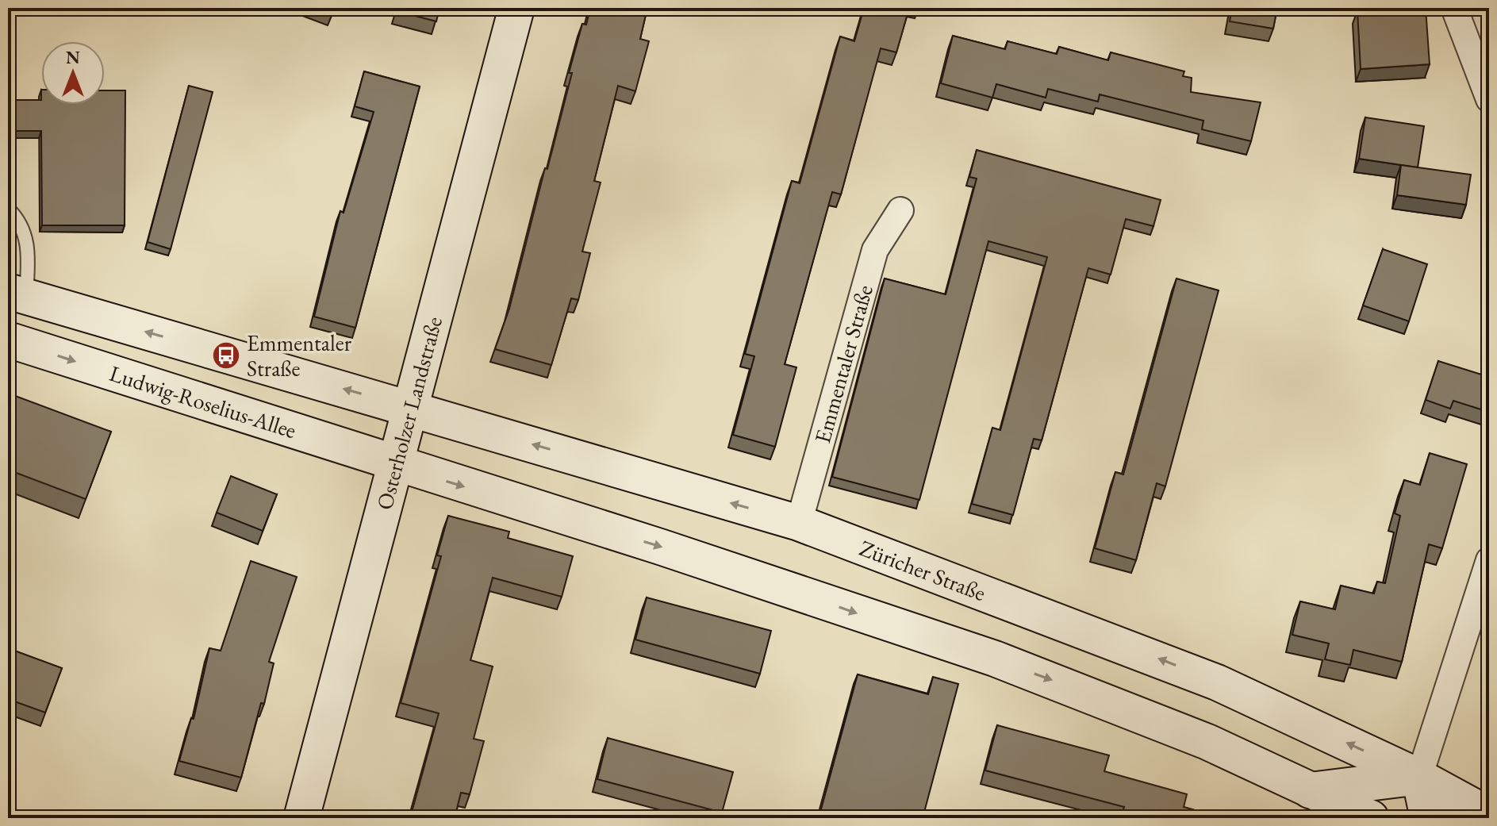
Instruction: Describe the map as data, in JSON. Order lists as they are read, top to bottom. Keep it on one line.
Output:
{"streets":{"main road":["Ludwig-Roselius-Allee","Osterholzer Landstraße","Züricher Straße"],"street":["Emmentaler Straße"]},"crossings":[["Emmentaler Straße","Züricher Straße"],["Ludwig-Roselius-Allee","Osterholzer Landstraße"],["Osterholzer Landstraße","Züricher Straße"]],"places":{"bus stop":["Emmentaler Straße"]},"north":"top"}
